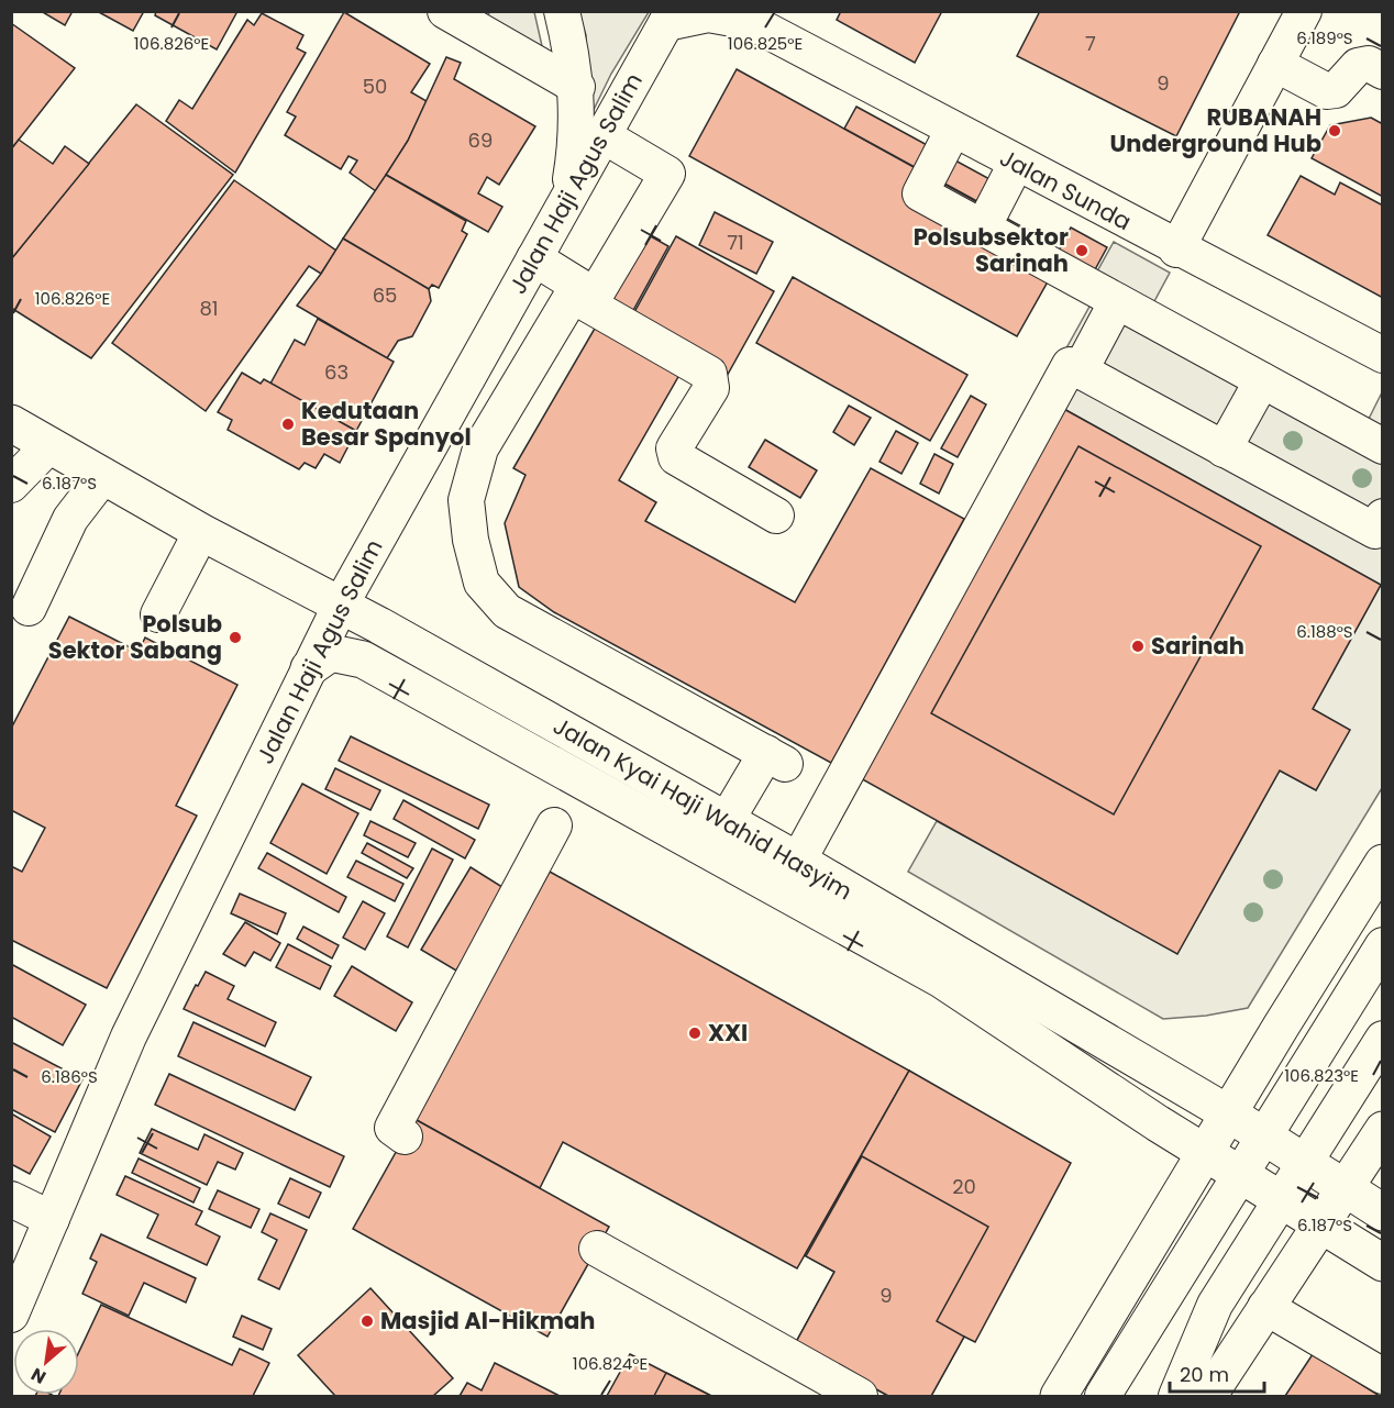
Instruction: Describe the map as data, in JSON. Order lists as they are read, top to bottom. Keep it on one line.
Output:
{"streets":{"main road":["Jalan Kyai Haji Wahid Hasyim"],"street":["Jalan Haji Agus Salim","Jalan Sunda"]},"crossings":[["Jalan Haji Agus Salim","Jalan Sunda"],["Jalan Haji Agus Salim","Jalan Kyai Haji Wahid Hasyim"]],"places":["RUBANAH Underground Hub","Polsubsektor Sarinah","Kedutaan Besar Spanyol","Polsub Sektor Sabang","Sarinah","XXI","Masjid Al-Hikmah"],"house_numbers":["7","9","50","69","71","65","81","63","20","9"],"scale_bar":"20 m","north":"bottom left","coordinates":["6.189°S","106.826°E","106.825°E","6.187°S","6.188°S","106.823°E","6.186°S","106.824°E"]}
